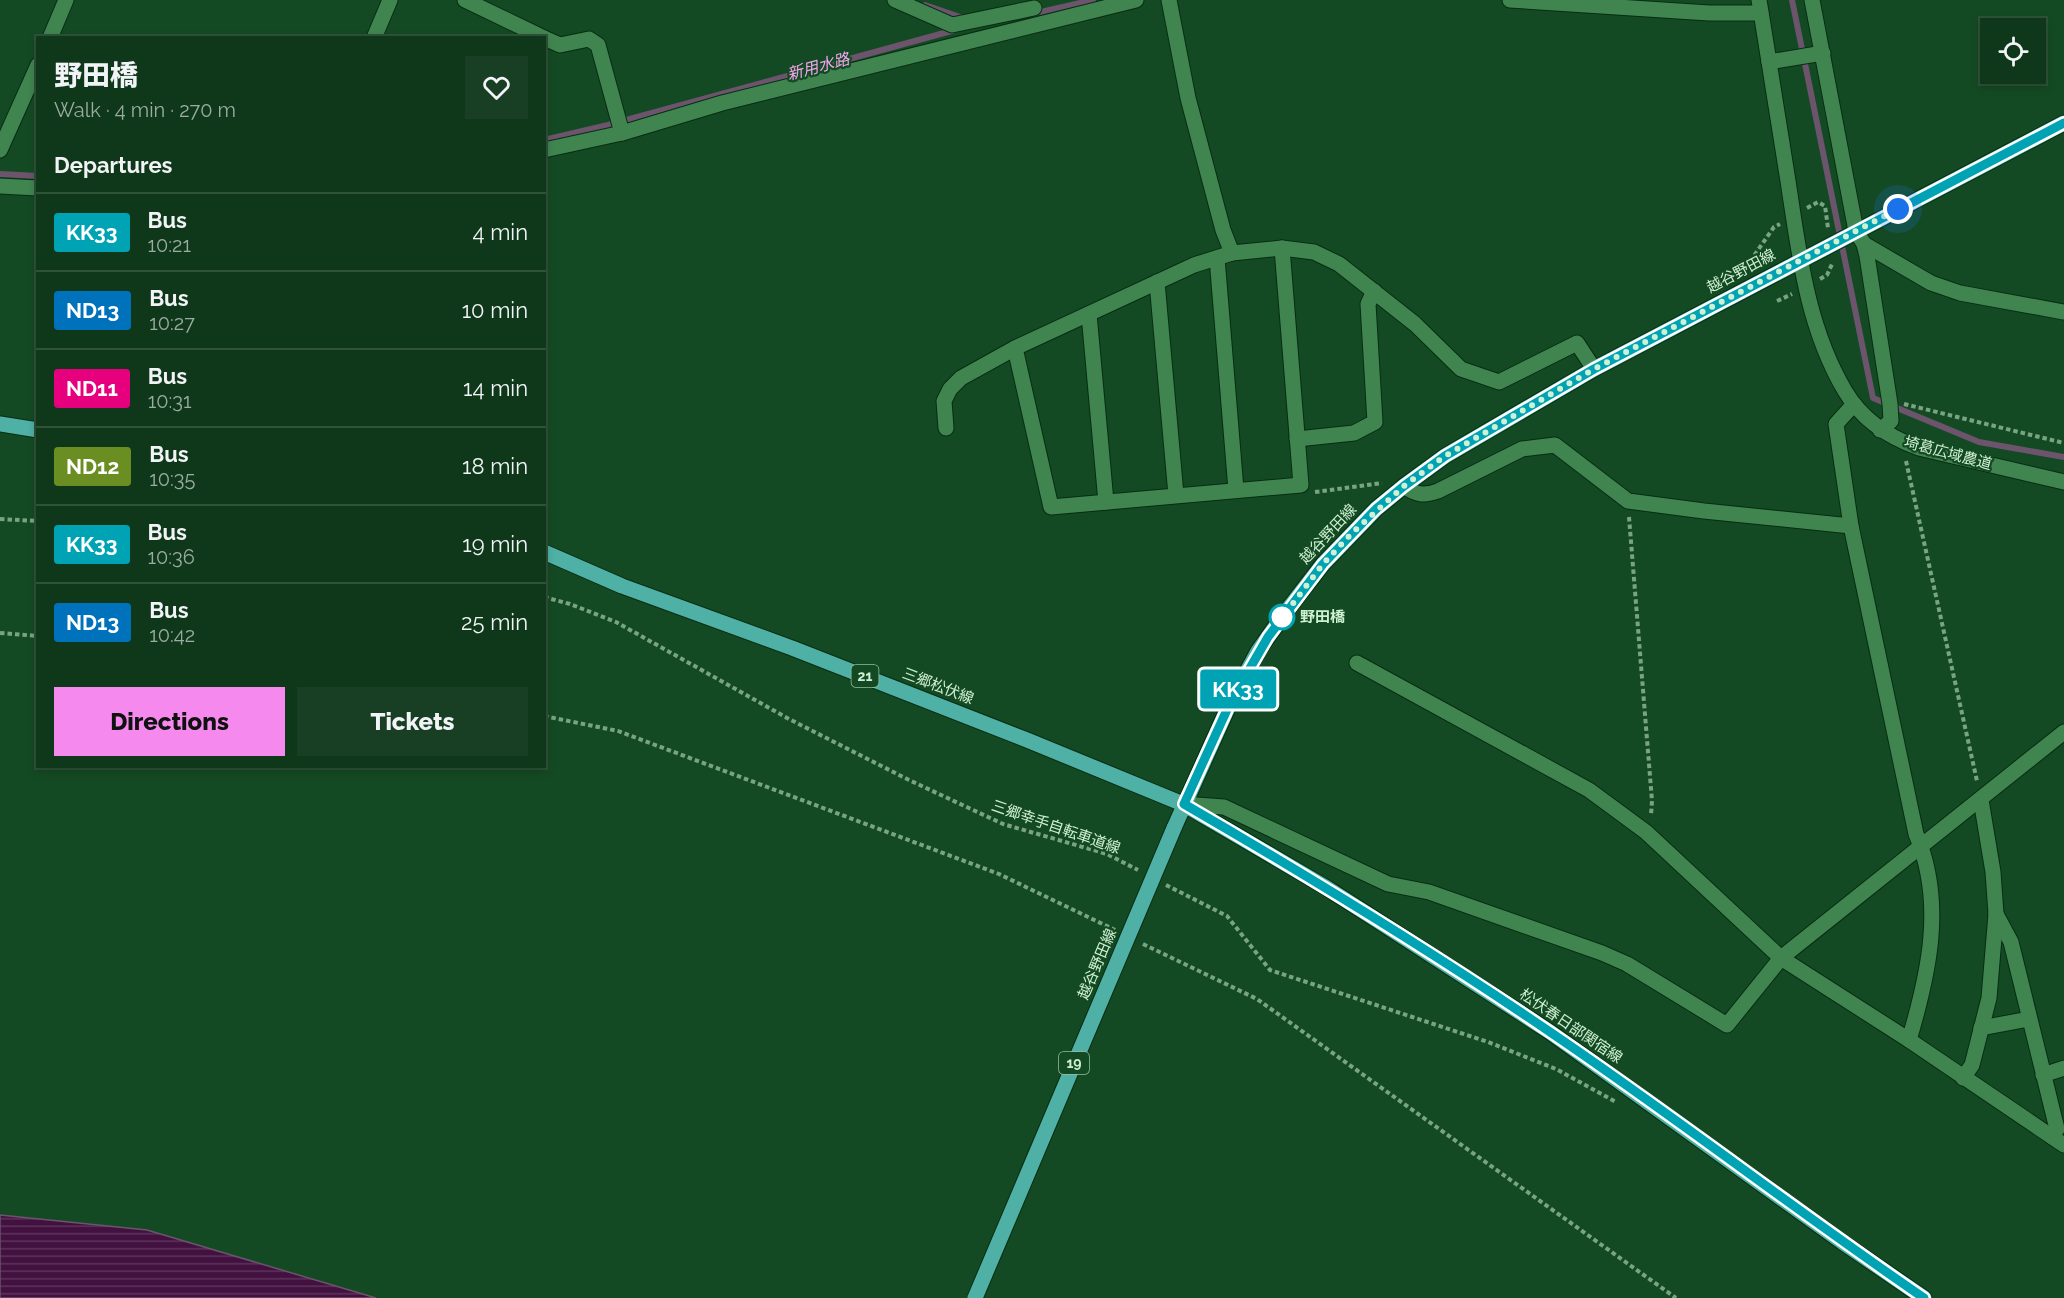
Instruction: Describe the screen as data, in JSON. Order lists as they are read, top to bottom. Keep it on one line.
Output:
{"streets":{"main road":["越谷野田線","21","三郷松伏線","松伏春日部関宿線","19"],"street":["埼葛広域農道"],"path":["三郷幸手自転車道線"]},"crossings":[["越谷野田線","埼葛広域農道"],["越谷野田線","三郷松伏線"],["越谷野田線","松伏春日部関宿線"],["三郷松伏線","松伏春日部関宿線"]],"water":["新用水路"],"places":["野田橋"],"lines":["bus line KK33"],"page":{"on_map":"KK33","heading":[["野田橋","Walk · 4 min · 270 m"],"Departures"],"list":[{"mark":"KK33","name":"Bus","note":"10:21","value":"4 min"},{"mark":"ND13","name":"Bus","note":"10:27","value":"10 min"},{"mark":"ND11","name":"Bus","note":"10:31","value":"14 min"},{"mark":"ND12","name":"Bus","note":"10:35","value":"18 min"},{"mark":"KK33","name":"Bus","note":"10:36","value":"19 min"},{"mark":"ND13","name":"Bus","note":"10:42","value":"25 min"}],"buttons":["Directions","Tickets"]}}
